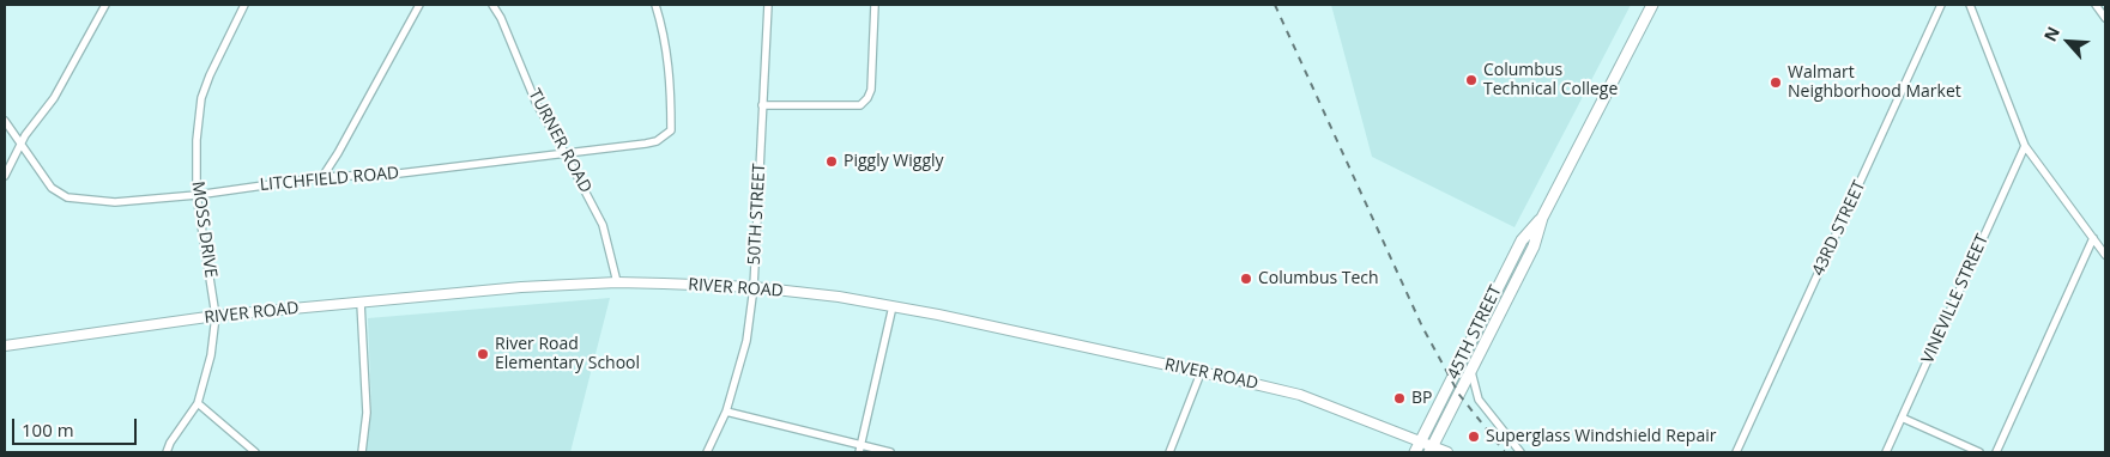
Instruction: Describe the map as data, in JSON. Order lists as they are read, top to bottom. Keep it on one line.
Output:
{"streets":{"main road":["RIVER ROAD","45TH STREET"],"street":["TURNER ROAD","LITCHFIELD ROAD","50TH STREET","43RD STREET","MOSS DRIVE","VINEVILLE STREET"]},"crossings":[["TURNER ROAD","LITCHFIELD ROAD"],["TURNER ROAD","RIVER ROAD"],["LITCHFIELD ROAD","MOSS DRIVE"],["50TH STREET","RIVER ROAD"],["MOSS DRIVE","RIVER ROAD"],["RIVER ROAD","45TH STREET"]],"places":["Columbus Technical College","Walmart Neighborhood Market","Piggly Wiggly","Columbus Tech","River Road Elementary School","BP","Superglass Windshield Repair"],"scale_bar":"100 m","north":"top left"}
